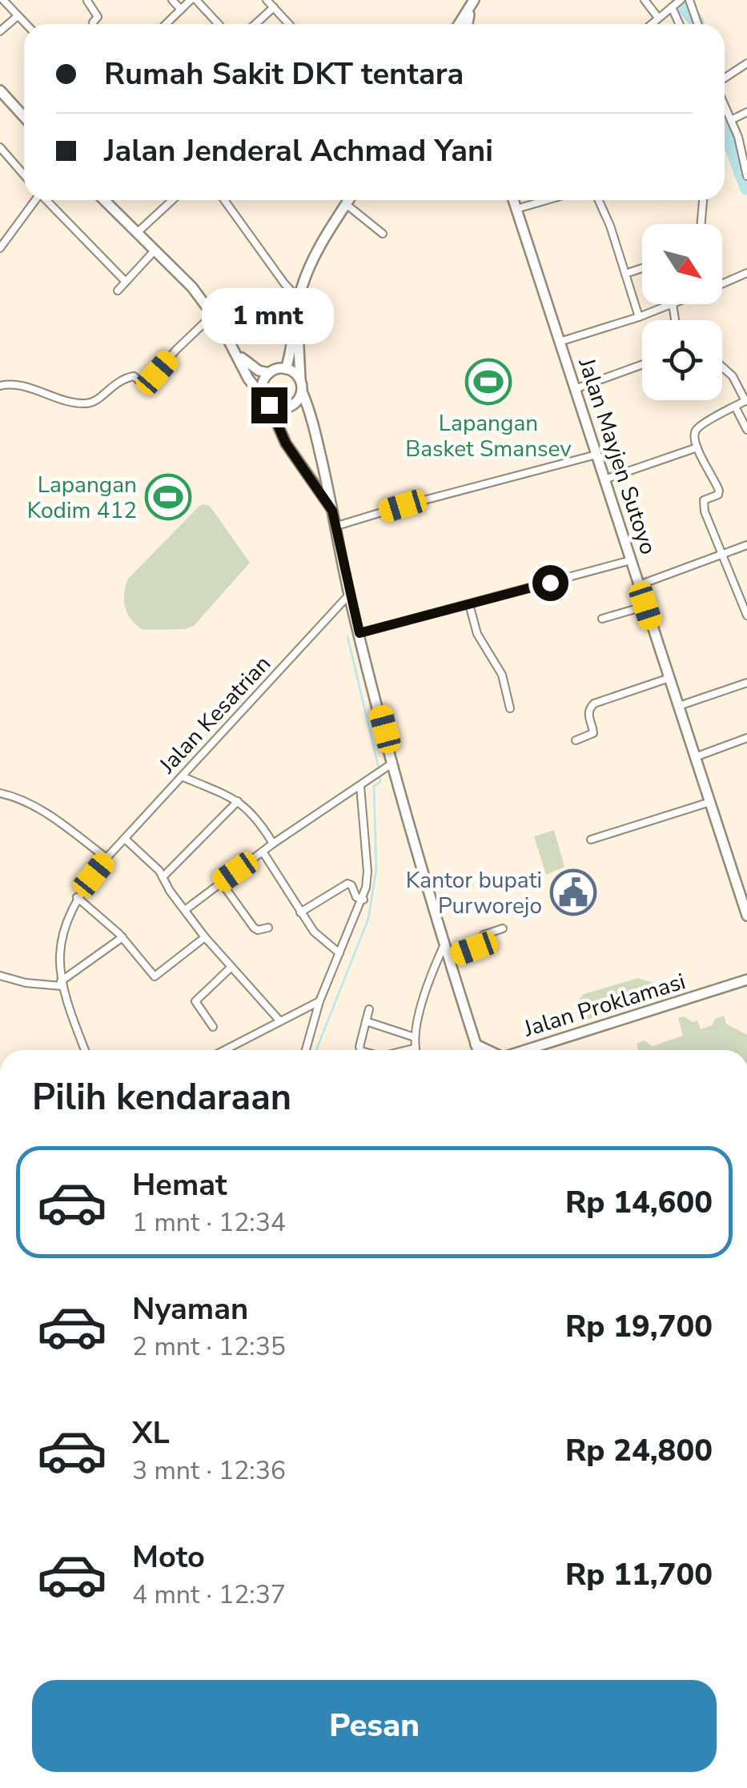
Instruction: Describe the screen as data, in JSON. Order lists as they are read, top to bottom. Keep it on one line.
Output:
{"streets":{"main road":["Jalan Mayjen Sutoyo","Jalan Proklamasi"],"street":["Jalan Kesatrian"]},"places":{"sports":["Lapangan Basket Smansev","Lapangan Kodim 412"],"public building":["Kantor bupati Purworejo"]},"north":"bottom right","page":{"banner":["Rumah Sakit DKT tentara","Jalan Jenderal Achmad Yani"],"bubble":"1 mnt","heading":"Pilih kendaraan","list":[{"name":"Hemat","note":"1 mnt · 12:34","value":"Rp 14,600"},{"name":"Nyaman","note":"2 mnt · 12:35","value":"Rp 19,700"},{"name":"XL","note":"3 mnt · 12:36","value":"Rp 24,800"},{"name":"Moto","note":"4 mnt · 12:37","value":"Rp 11,700"}],"buttons":"Pesan"}}
